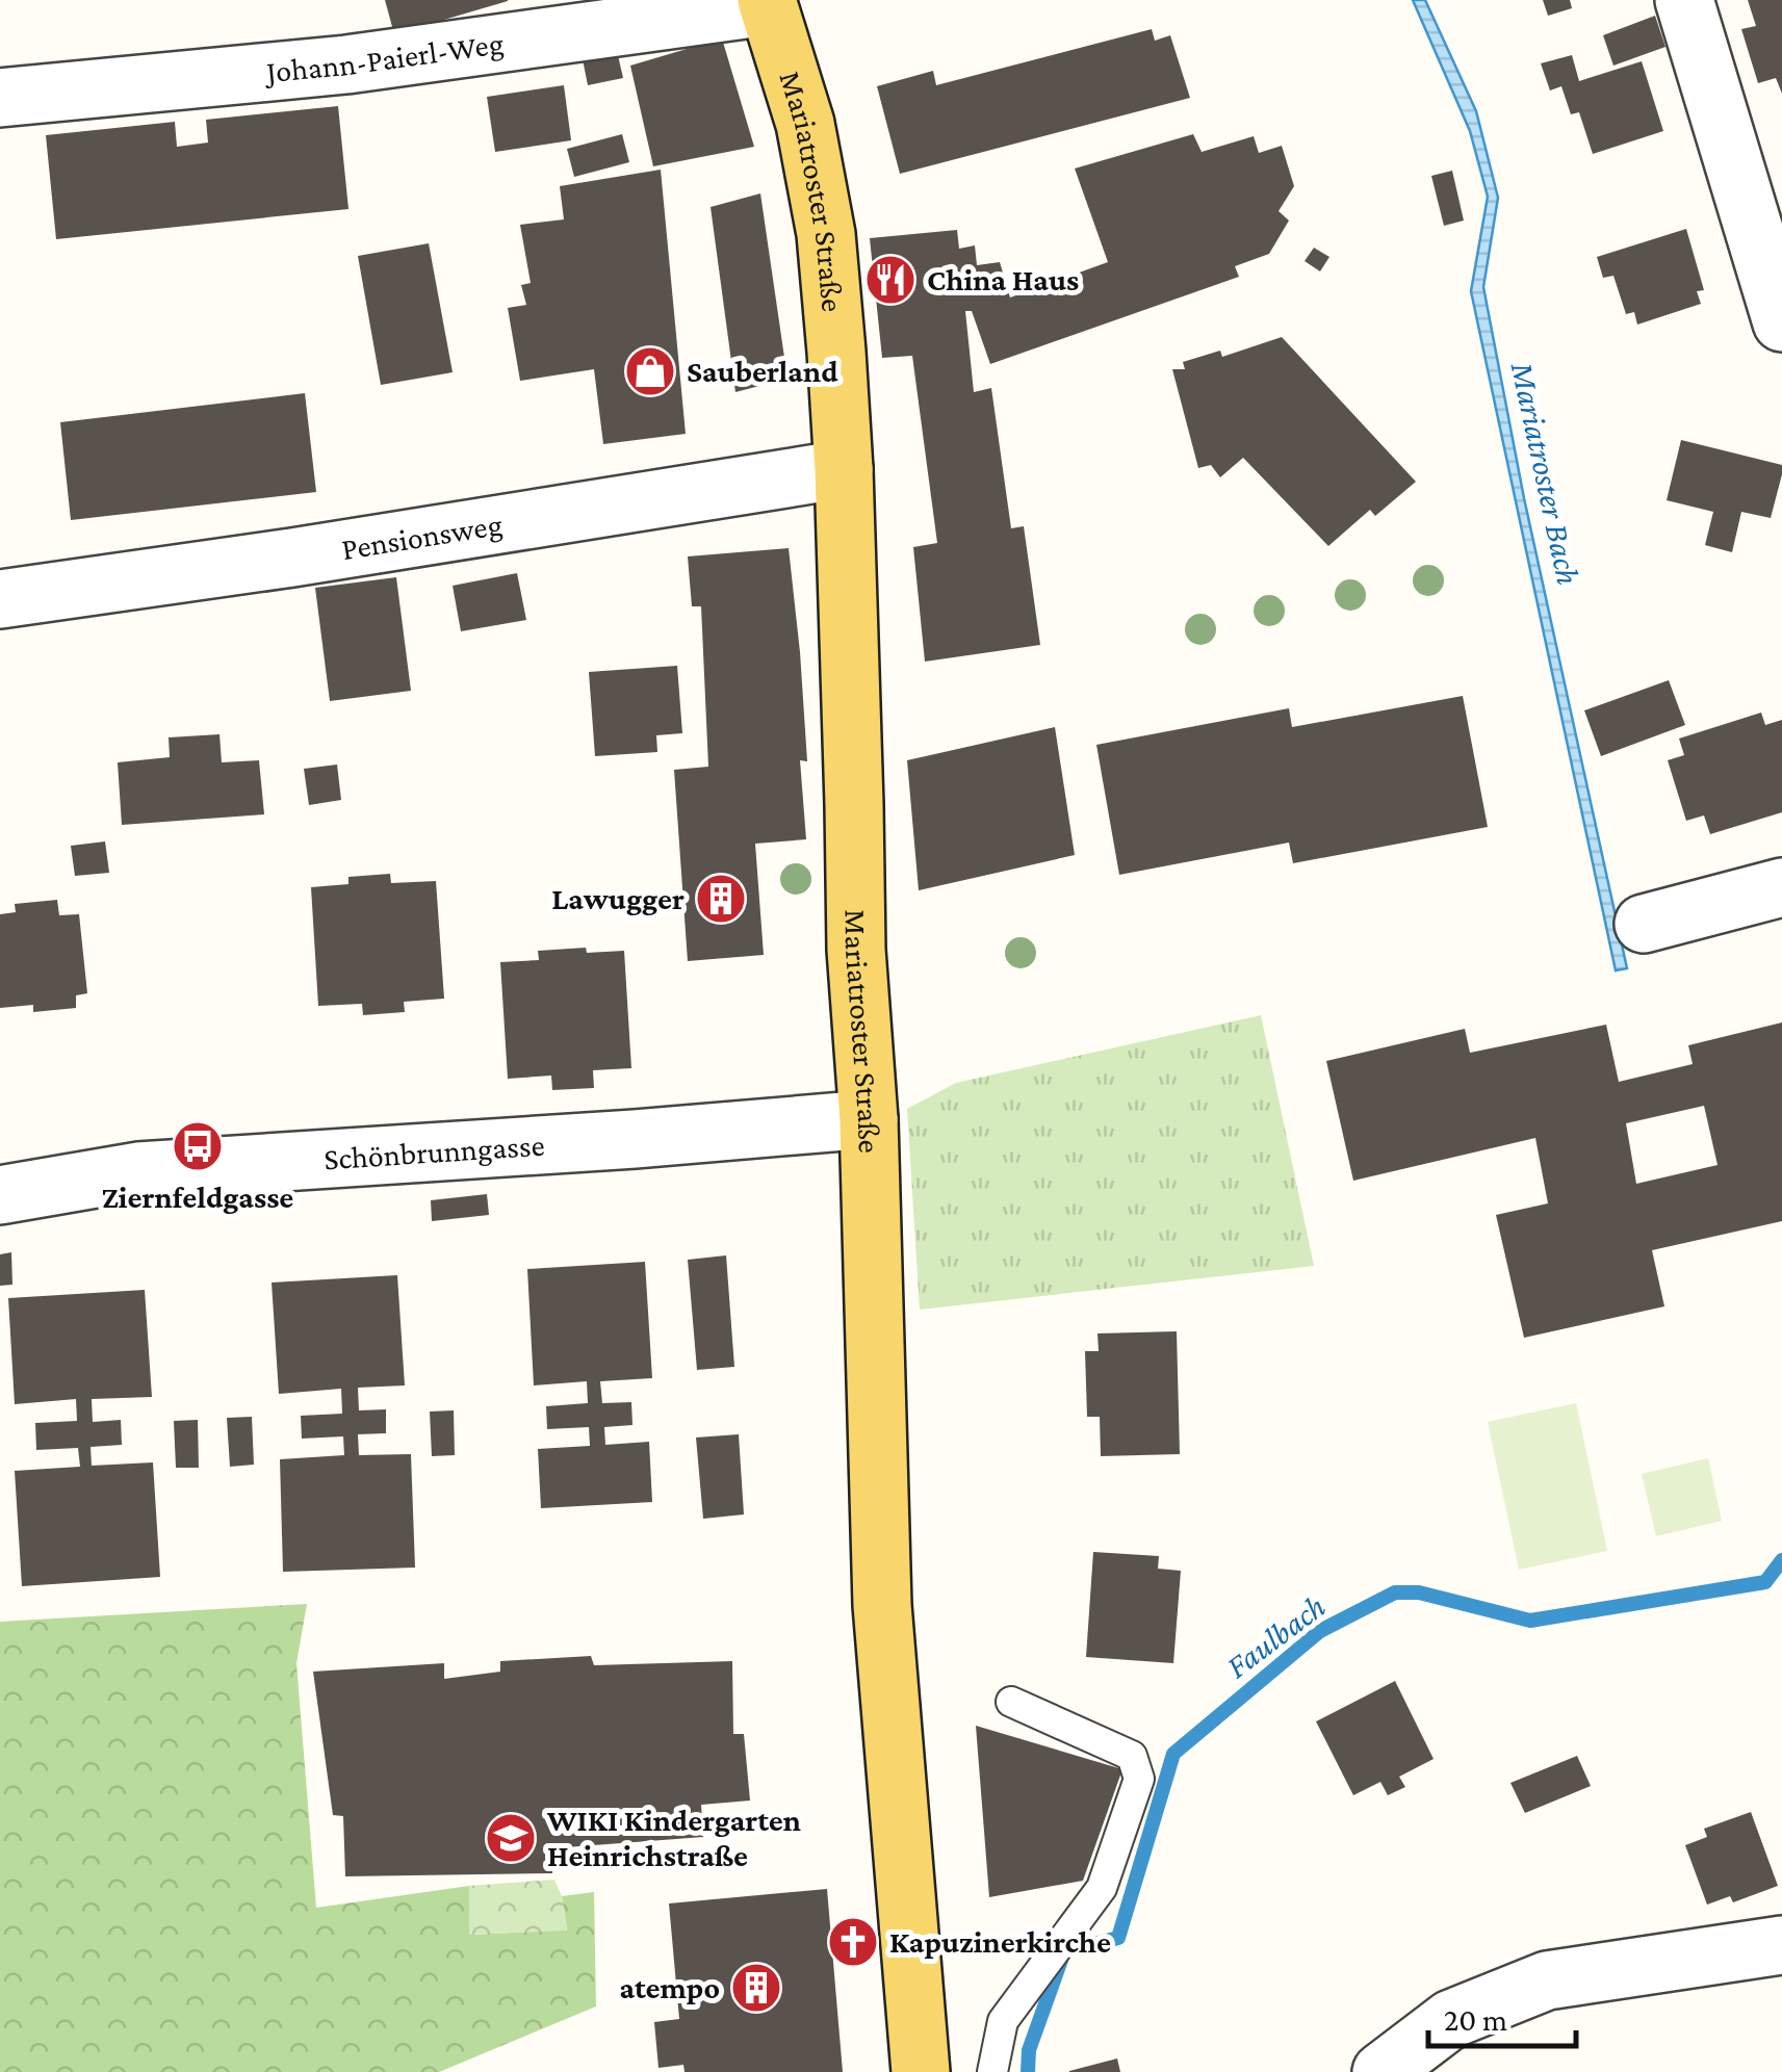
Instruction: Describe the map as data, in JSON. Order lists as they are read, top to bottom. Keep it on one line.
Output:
{"streets":{"main road":["Mariatroster Straße"],"street":["Johann-Paierl-Weg","Pensionsweg","Schönbrunngasse"]},"crossings":[["Johann-Paierl-Weg","Mariatroster Straße"],["Mariatroster Straße","Pensionsweg"],["Mariatroster Straße","Schönbrunngasse"]],"water":["Mariatroster Bach","Faulbach"],"places":{"restaurant":["China Haus"],"shop":["Sauberland"],"building":["Lawugger","atempo"],"bus stop":["Ziernfeldgasse"],"school or university":["WIKI Kindergarten Heinrichstraße"],"church":["Kapuzinerkirche"]},"scale_bar":"20 m"}
